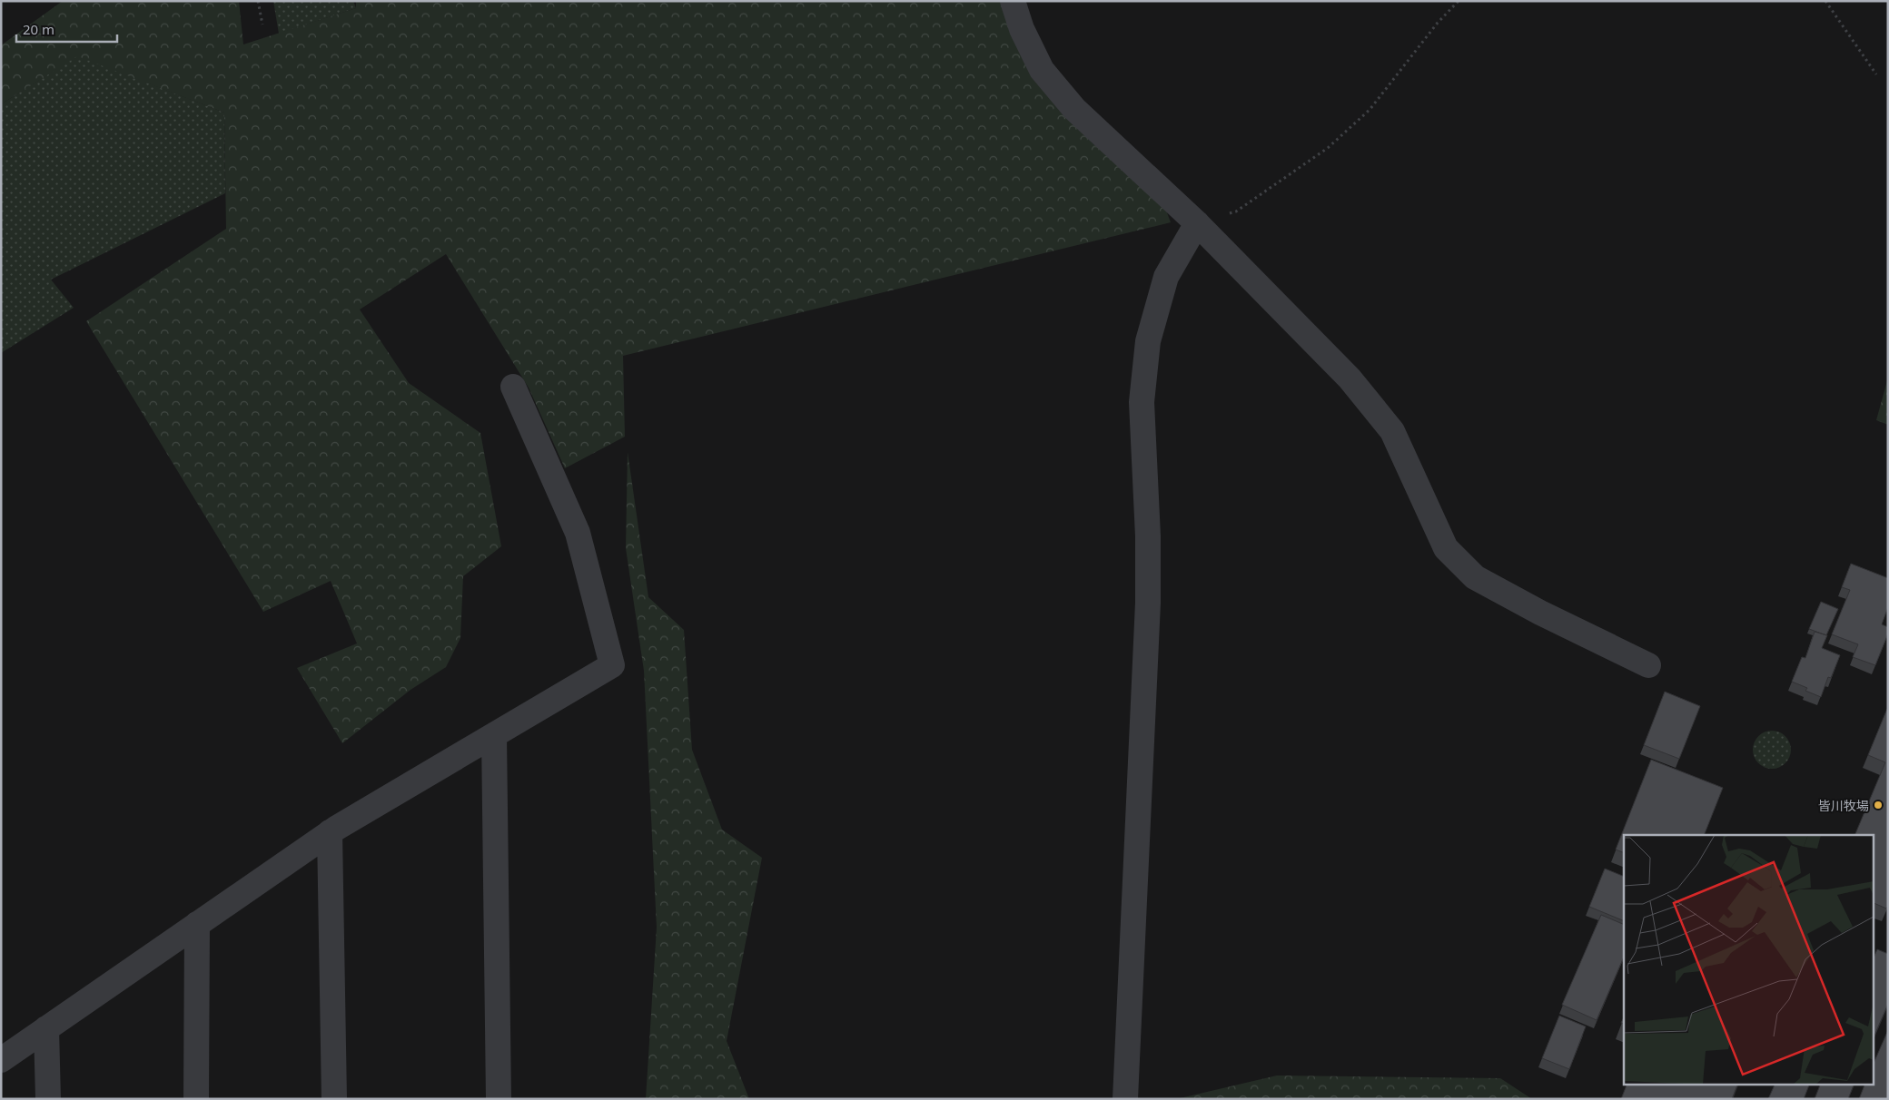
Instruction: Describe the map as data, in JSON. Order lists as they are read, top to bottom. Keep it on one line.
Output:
{"places":["皆川牧場"],"scale_bar":"20 m"}
